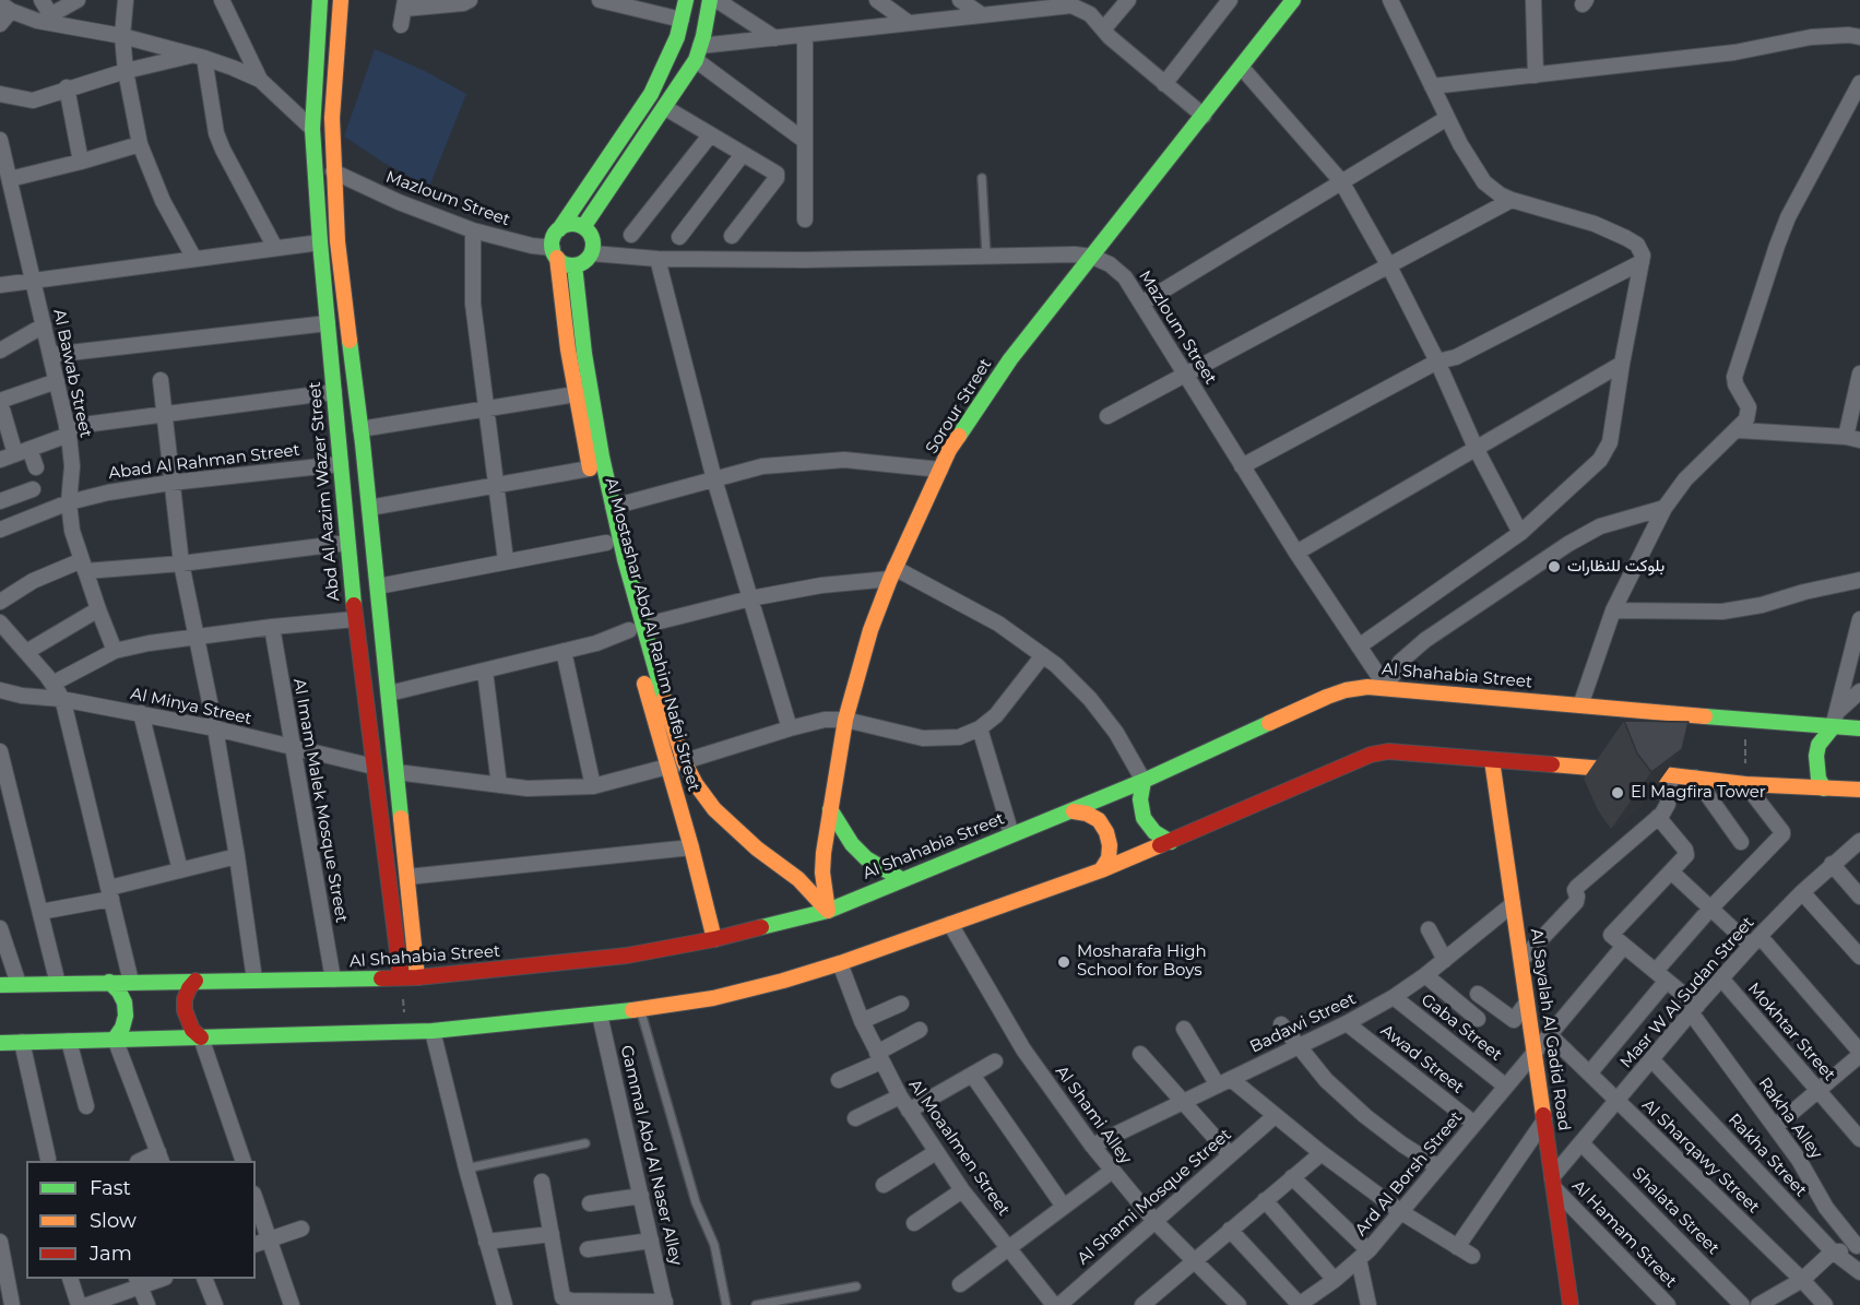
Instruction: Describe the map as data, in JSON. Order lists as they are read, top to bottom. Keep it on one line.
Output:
{"streets":{"main road":["Sorour Street","Abd Al Aazim Wazer Street","Al Mostashar Abd Al Rahim Nafei Street","Al Shahabia Street","Al Sayalah Al Gadid Road"],"street":["Mazloum Street","Al Bawab Street","Abad Al Rahman Street","Al Minya Street","Al Imam Malek Mosque Street","Masr W Al Sudan Street","Badawi Street","Gaba Street","Mokhtar Street","Awad Street","Al Shami Alley","Rakha Alley","Al Moaalmen Street","Gammal Abd Al Naser Alley","Rakha Street","Al Sharqawy Street","Ard Al Borsh Street","Al Shami Mosque Street","Shalata Street","Al Hamam Street"]},"crossings":[["Mazloum Street","Sorour Street"],["Mazloum Street","Al Mostashar Abd Al Rahim Nafei Street"],["Mazloum Street","Al Shahabia Street"],["Al Bawab Street","Abad Al Rahman Street"],["Sorour Street","Al Mostashar Abd Al Rahim Nafei Street"],["Sorour Street","Al Shahabia Street"],["Abad Al Rahman Street","Abd Al Aazim Wazer Street"],["Abd Al Aazim Wazer Street","Al Shahabia Street"],["Abd Al Aazim Wazer Street","Al Minya Street"],["Al Mostashar Abd Al Rahim Nafei Street","Al Shahabia Street"],["Al Shahabia Street","Al Imam Malek Mosque Street"],["Al Minya Street","Al Imam Malek Mosque Street"],["Masr W Al Sudan Street","Al Sayalah Al Gadid Road"],["Masr W Al Sudan Street","Mokhtar Street"],["Masr W Al Sudan Street","Rakha Alley"],["Masr W Al Sudan Street","Rakha Street"],["Masr W Al Sudan Street","Al Sharqawy Street"],["Masr W Al Sudan Street","Shalata Street"],["Masr W Al Sudan Street","Al Hamam Street"],["Badawi Street","Gaba Street"],["Badawi Street","Al Sayalah Al Gadid Road"],["Badawi Street","Awad Street"],["Badawi Street","Al Shami Alley"],["Gaba Street","Ard Al Borsh Street"],["Al Sayalah Al Gadid Road","Ard Al Borsh Street"],["Al Sayalah Al Gadid Road","Al Hamam Street"],["Awad Street","Ard Al Borsh Street"],["Al Shami Alley","Al Shami Mosque Street"],["Rakha Alley","Ard Al Borsh Street"],["Al Sharqawy Street","Ard Al Borsh Street"]],"places":["بلوكت للنظارات","El Magfira Tower","Mosharafa High School for Boys"],"legend":["Fast","Slow","Jam"]}
